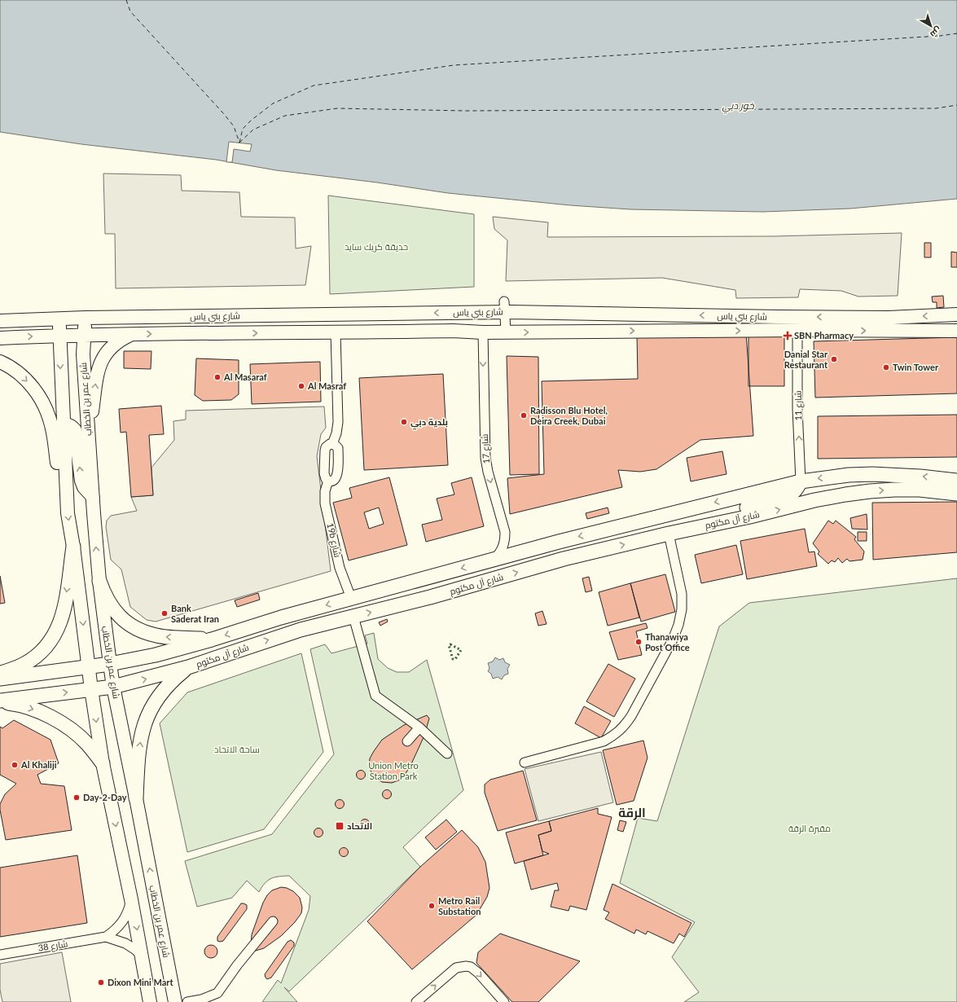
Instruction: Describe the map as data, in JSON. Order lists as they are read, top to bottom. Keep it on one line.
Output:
{"streets":{"main road":["شارع بني ياس","شارع عمر بن الخطاب","شارع آل مكتوم"],"street":["شارع 11","شارع 17","19b شارع","شارع 38"]},"crossings":[["شارع بني ياس","شارع عمر بن الخطاب"],["شارع بني ياس","شارع 11"],["شارع بني ياس","شارع 17"],["شارع بني ياس","19b شارع"],["شارع عمر بن الخطاب","شارع آل مكتوم"],["شارع 11","شارع آل مكتوم"],["شارع 17","شارع آل مكتوم"],["شارع آل مكتوم","19b شارع"]],"one_way":["شارع 11","شارع 17"],"districts":["الرقة"],"water":["خور دبي"],"parks":["حديقة كريك سايد","ساحة الاتحاد","Union Metro Station Park","مقبرة الرقة"],"places":{"health":["SBN Pharmacy"],"other":["Danial Star Restaurant","Twin Tower","Al Masaraf","Al Masraf","Radisson Blu Hotel, Deira Creek, Dubai","بلدية دبي","Bank Saderat Iran","Thanawiya Post Office","Al Khaliji","Day-2-Day","Metro Rail Substation","Dixon Mini Mart"],"transit":["الاتحاد"]},"north":"bottom right"}
